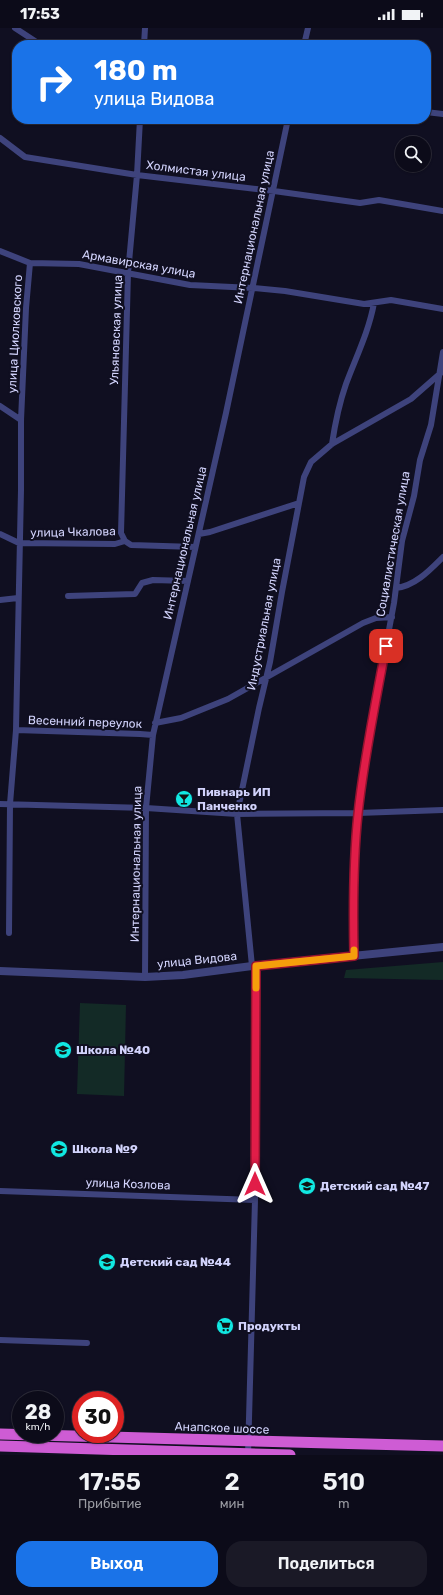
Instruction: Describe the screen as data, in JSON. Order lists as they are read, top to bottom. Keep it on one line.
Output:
{"streets":{"highway":["Анапское шоссе"],"street":["Холмистая улица","Интернациональная улица","Армавирская улица","Ульяновская улица","улица Циолковского","улица Чкалова","Социалистическая улица","Индустриальная улица","Весенний переулок","улица Видова","улица Козлова"]},"crossings":[["Холмистая улица","Интернациональная улица"],["Холмистая улица","Ульяновская улица"],["Интернациональная улица","Армавирская улица"],["Интернациональная улица","улица Чкалова"],["Интернациональная улица","Весенний переулок"],["Интернациональная улица","улица Видова"],["Армавирская улица","Ульяновская улица"],["Армавирская улица","улица Циолковского"],["Ульяновская улица","улица Чкалова"],["улица Циолковского","улица Чкалова"],["улица Циолковского","Весенний переулок"],["Социалистическая улица","улица Видова"],["Индустриальная улица","улица Видова"],["Индустриальная улица","улица Козлова"],["Индустриальная улица","Анапское шоссе"]],"places":{"bar":["Пивнарь ИП Панченко"],"school or university":["Школа №40","Школа №9","Детский сад №47","Детский сад №44"],"supermarket":["Продукты"]},"page":{"status":"17:53","turn":["180 m","улица Видова"],"speed":"28 km/h","limit":"30","eta":["17:55","Прибытие","2","мин","510","m"],"buttons":["Выход","Поделиться"]}}
